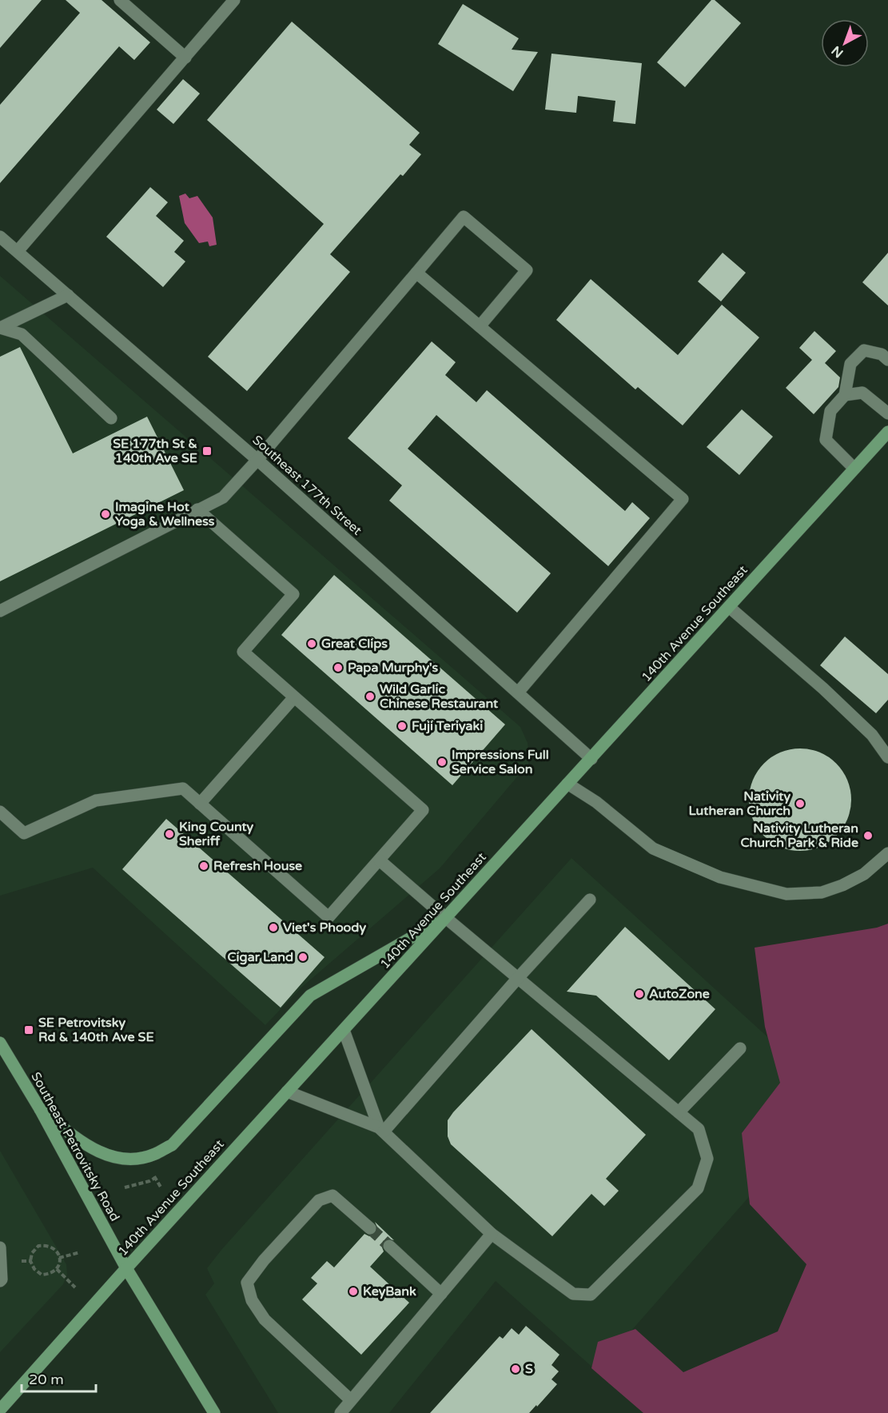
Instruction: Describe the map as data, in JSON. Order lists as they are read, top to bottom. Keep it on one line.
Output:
{"streets":{"main road":["140th Avenue Southeast","Southeast Petrovitsky Road"],"street":["Southeast 177th Street"]},"crossings":[["Southeast 177th Street","140th Avenue Southeast"],["140th Avenue Southeast","Southeast Petrovitsky Road"]],"places":{"transit":["SE 177th St & 140th Ave SE","SE Petrovitsky Rd & 140th Ave SE"],"other":["Imagine Hot Yoga & Wellness","Great Clips","Papa Murphy's","Wild Garlic Chinese Restaurant","Fuji Teriyaki","Impressions Full Service Salon","Nativity Lutheran Church","King County Sheriff","Nativity Lutheran Church Park & Ride","Refresh House","Viet's Phoody","Cigar Land","AutoZone","KeyBank","S"]},"scale_bar":"20 m","north":"bottom left"}
